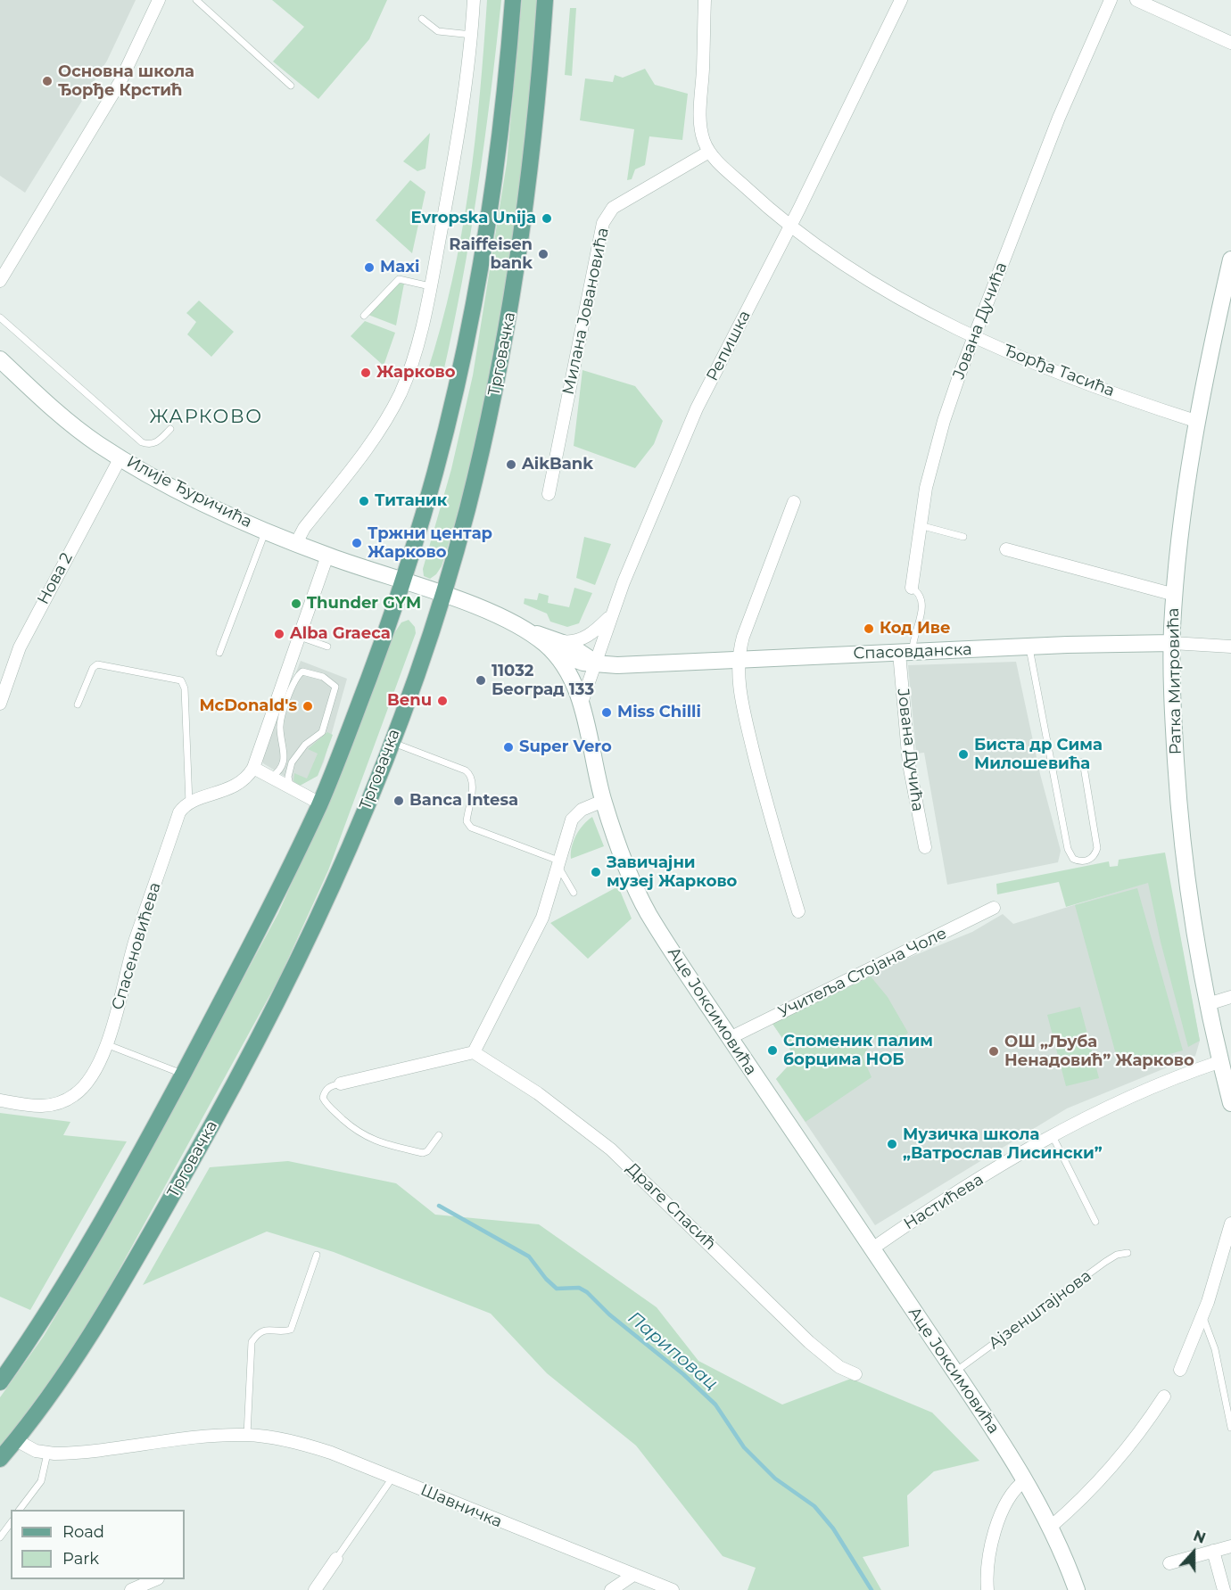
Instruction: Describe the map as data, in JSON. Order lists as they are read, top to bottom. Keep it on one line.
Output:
{"streets":{"main road":["Трговачка"],"street":["Милана Јовановића","Јована Дучића","Репишка","Ђорђа Тасића","Илије Ђуричића","Нова 2","Спасовданска","Ратка Митровића","Спасеновићева","Учитеља Стојана Чоле","Аце Јоксимовића","Настићева","Драге Спасић","Шавничка"],"lane":["Ајзенштајнова"]},"crossings":[["Јована Дучића","Ђорђа Тасића"],["Јована Дучића","Спасовданска"],["Репишка","Ђорђа Тасића"],["Репишка","Спасовданска"],["Репишка","Аце Јоксимовића"],["Трговачка","Аце Јоксимовића"],["Трговачка","Шавничка"],["Ђорђа Тасића","Ратка Митровића"],["Илије Ђуричића","Нова 2"],["Илије Ђуричића","Аце Јоксимовића"],["Спасовданска","Ратка Митровића"],["Ратка Митровића","Настићева"],["Учитеља Стојана Чоле","Аце Јоксимовића"],["Аце Јоксимовића","Настићева"],["Аце Јоксимовића","Ајзенштајнова"]],"districts":["ЖАРКОВО"],"water":["Париповац"],"places":["Основна школа Ђорђе Крстић","Evropska Unija","Raiffeisen bank","Maxi","Жарково","AikBank","Титаник","Тржни центар Жарково","Thunder GYM","Код Иве","Alba Graeca","11032 Београд 133","Benu","McDonald's","Miss Chilli","Super Vero","Биста др Сима Милошевића","Banca Intesa","Завичајни музеј Жарково","Споменик палим борцима НОБ","ОШ „Љуба Ненадовић” Жарково","Музичка школа „Ватрослав Лисински”"],"legend":["Road","Park"],"north":"top"}
